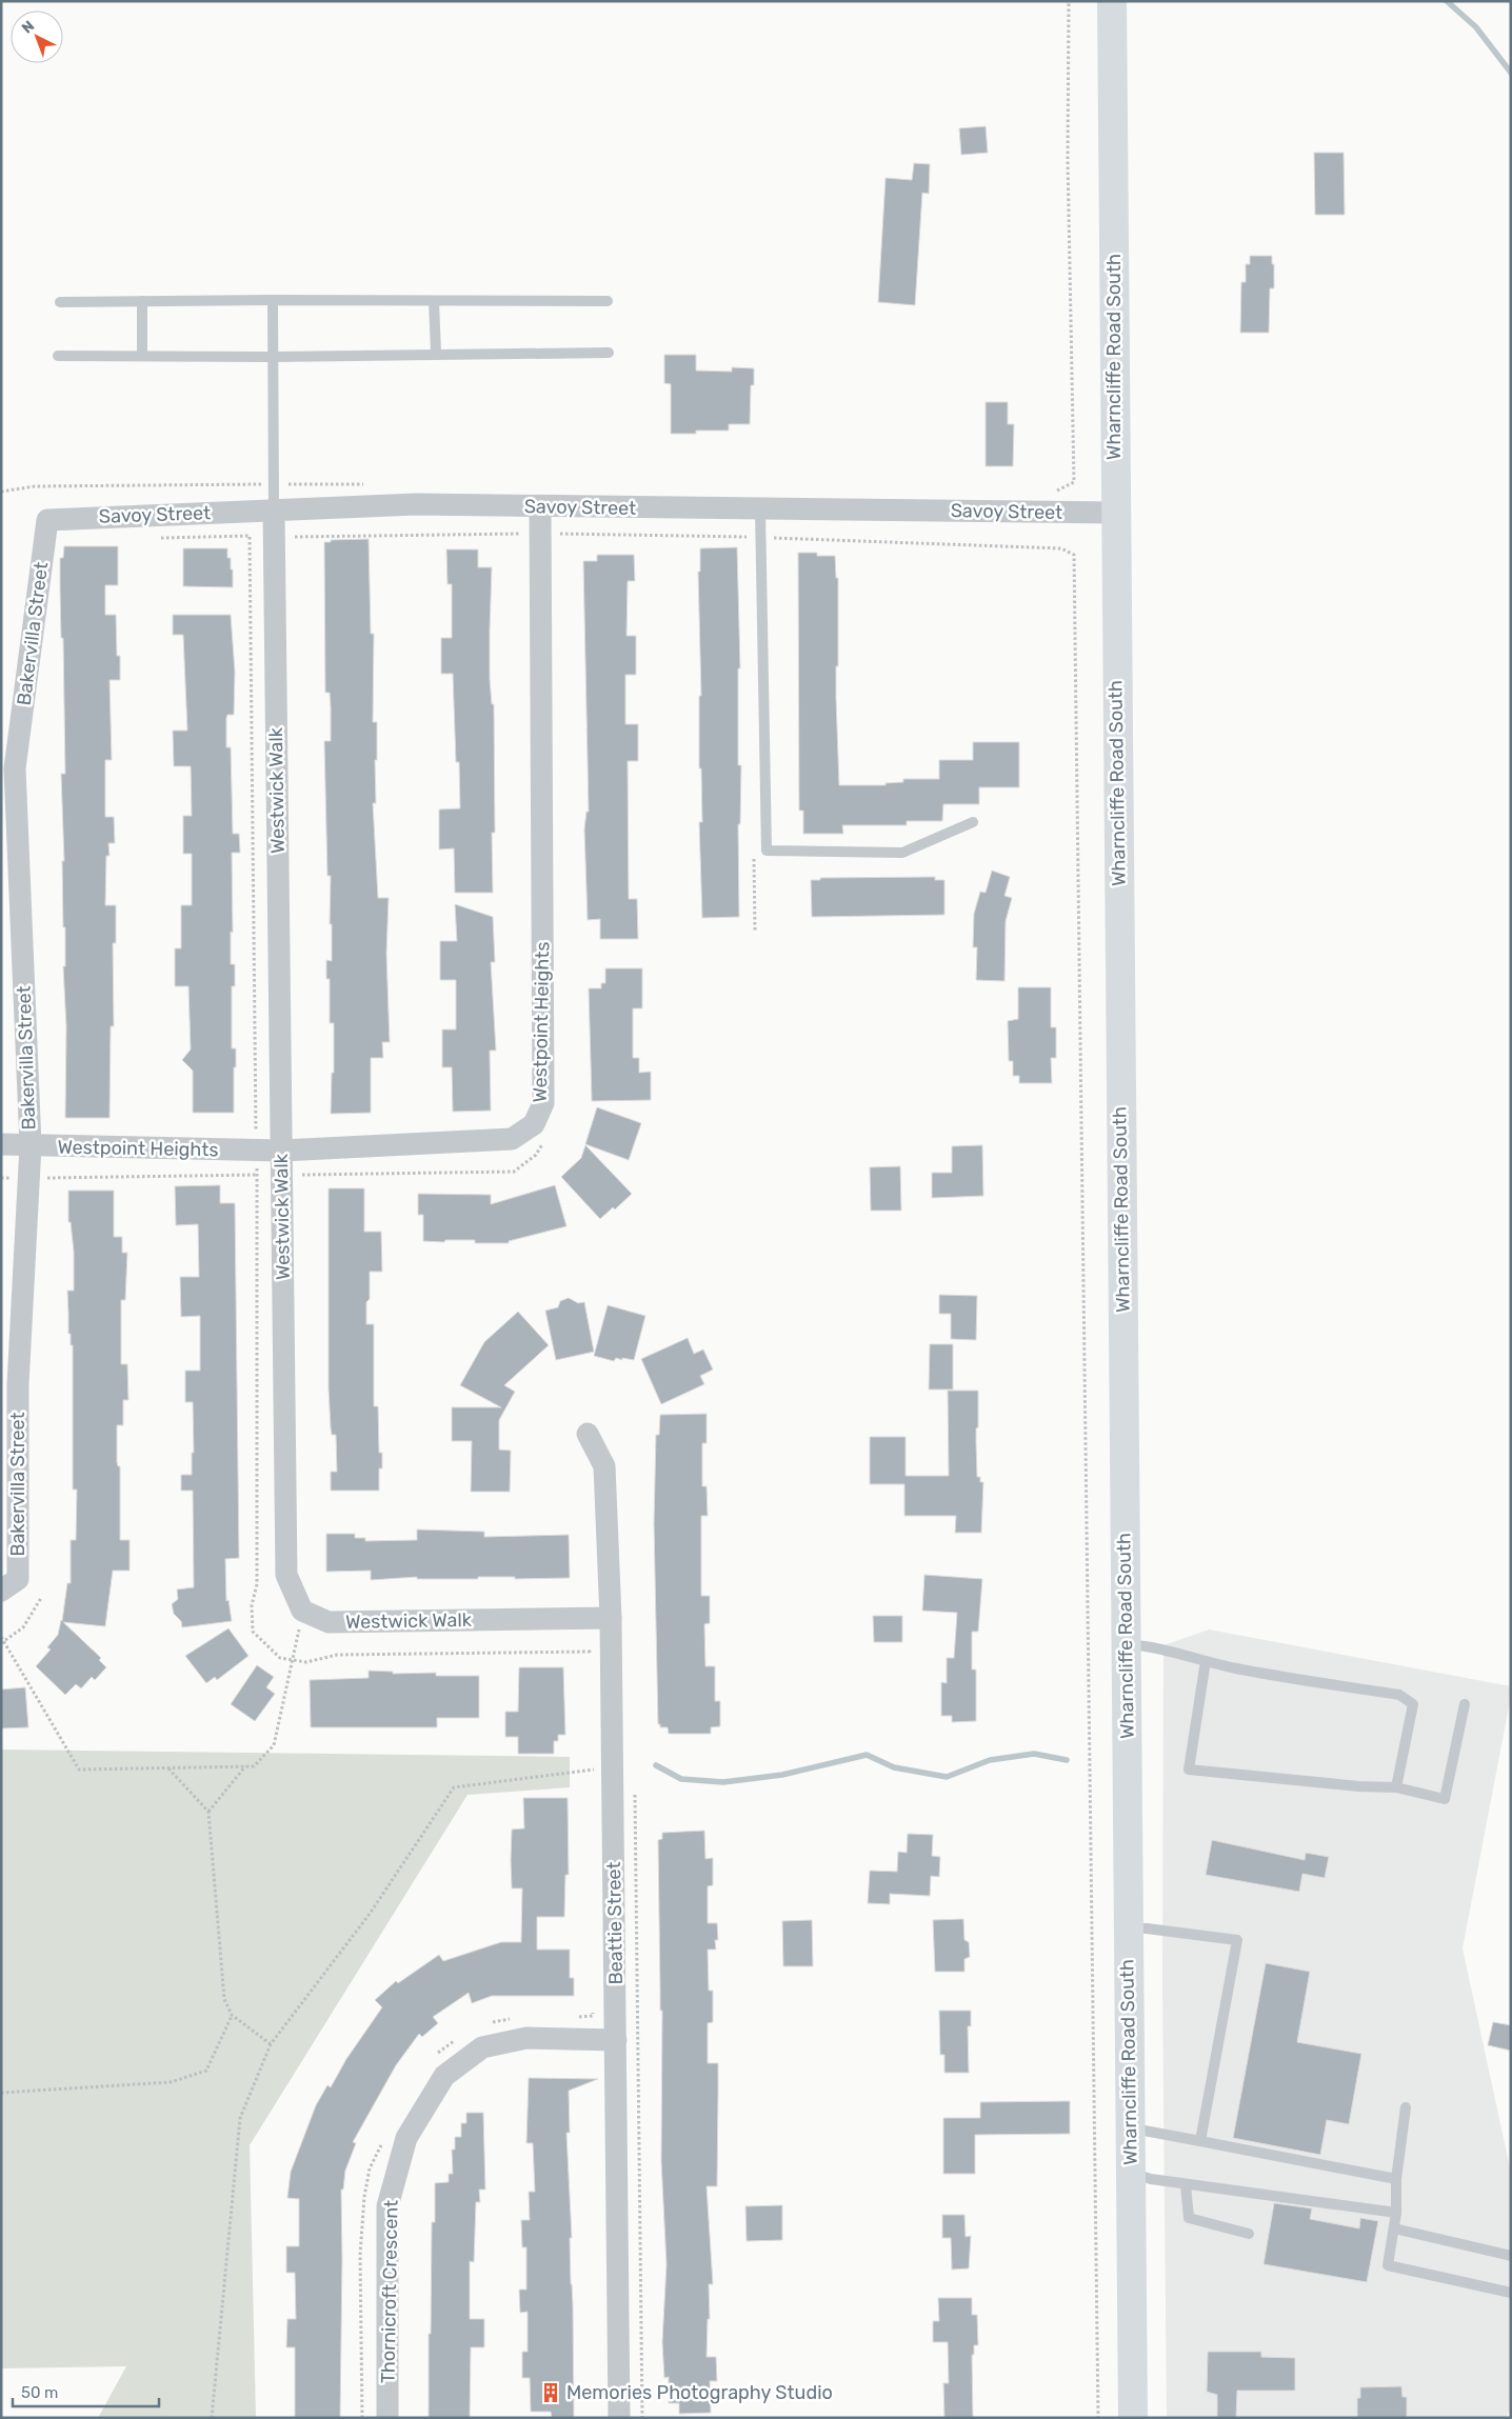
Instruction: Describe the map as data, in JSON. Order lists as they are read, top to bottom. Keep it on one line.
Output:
{"streets":{"main road":["Wharncliffe Road South"],"street":["Savoy Street","Bakervilla Street","Westwick Walk","Westpoint Heights","Beattie Street","Thornicroft Crescent"]},"crossings":[["Wharncliffe Road South","Savoy Street"],["Savoy Street","Bakervilla Street"],["Savoy Street","Westwick Walk"],["Savoy Street","Westpoint Heights"],["Bakervilla Street","Westpoint Heights"],["Westwick Walk","Westpoint Heights"],["Westwick Walk","Beattie Street"],["Beattie Street","Thornicroft Crescent"]],"places":{"building":["Memories Photography Studio"]},"scale_bar":"50 m","north":"top left"}
